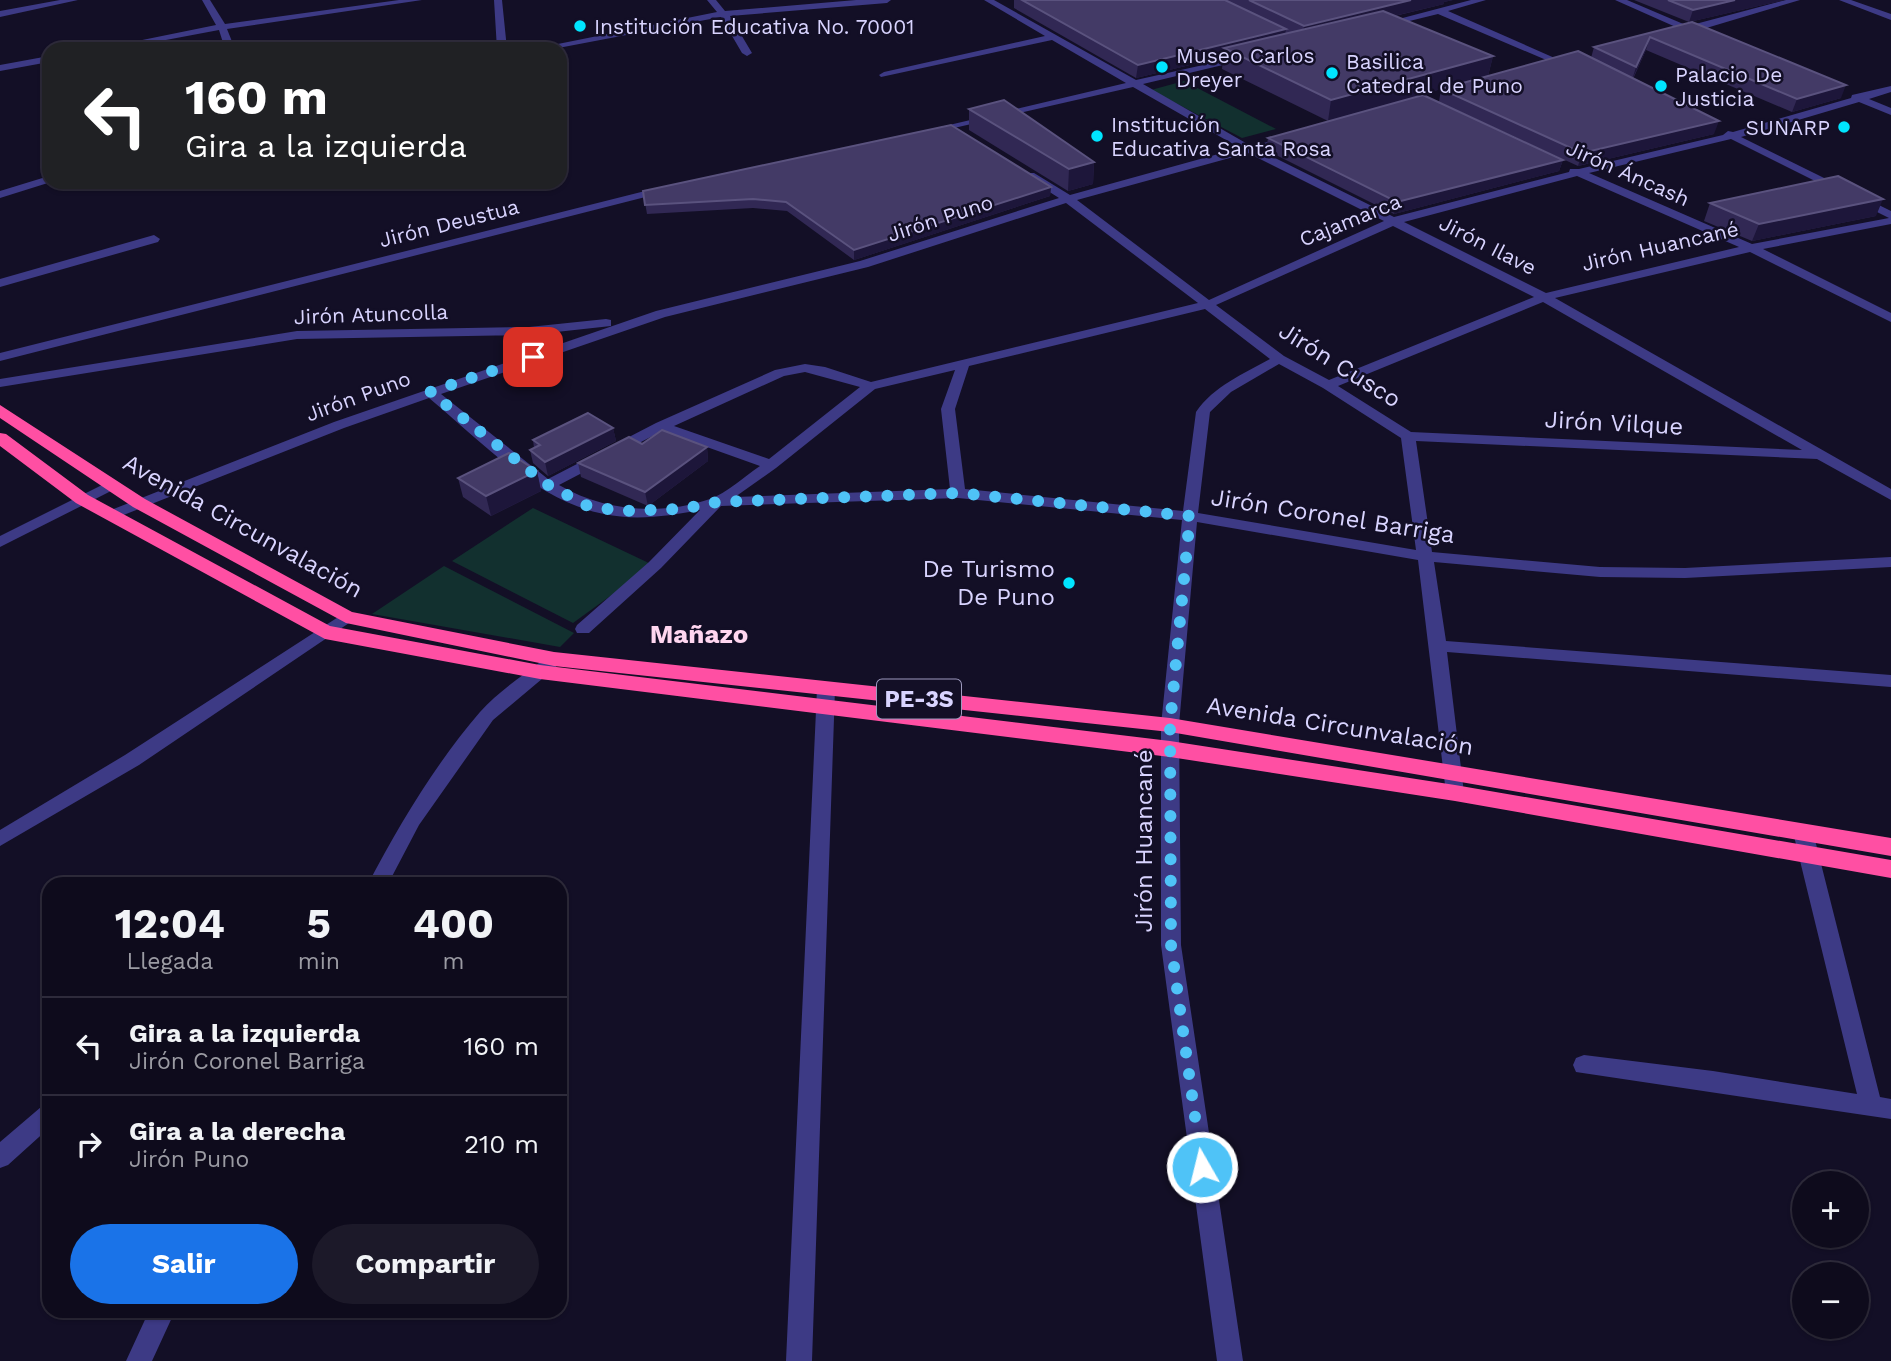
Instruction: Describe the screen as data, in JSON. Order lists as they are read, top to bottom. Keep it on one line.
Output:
{"streets":{"highway":["Avenida Circunvalación","PE-3S"],"street":["Jirón Áncash","Jirón Puno","Cajamarca","Jirón Deustua","Jirón Ilave","Jirón Huancané","Jirón Atuncolla","Jirón Cusco","Jirón Vilque","Jirón Coronel Barriga"]},"crossings":[["Jirón Áncash","Cajamarca"],["Jirón Áncash","Jirón Huancané"],["Jirón Puno","Jirón Ilave"],["Jirón Puno","Jirón Atuncolla"],["Jirón Puno","Jirón Cusco"],["Jirón Puno","Jirón Coronel Barriga"],["Jirón Puno","Avenida Circunvalación"],["Cajamarca","Jirón Ilave"],["Cajamarca","Jirón Cusco"],["Jirón Ilave","Jirón Huancané"],["Jirón Ilave","Jirón Vilque"],["Jirón Huancané","Jirón Cusco"],["Jirón Huancané","Jirón Coronel Barriga"],["Jirón Huancané","Avenida Circunvalación"],["Jirón Cusco","Jirón Vilque"],["Jirón Cusco","Jirón Coronel Barriga"],["Jirón Cusco","Avenida Circunvalación"]],"districts":["Mañazo"],"places":["Institución Educativa No. 70001","Museo Carlos Dreyer","Basilica Catedral de Puno","Palacio De Justicia","SUNARP","Institución Educativa Santa Rosa","De Turismo De Puno"],"page":{"turn":["160 m","Gira a la izquierda"],"eta":["12:04","Llegada","5","min","400","m"],"list":[{"name":"Gira a la izquierda","note":"Jirón Coronel Barriga","value":"160 m"},{"name":"Gira a la derecha","note":"Jirón Puno","value":"210 m"}],"map_buttons":["+","−"],"buttons":["Salir","Compartir"]}}
